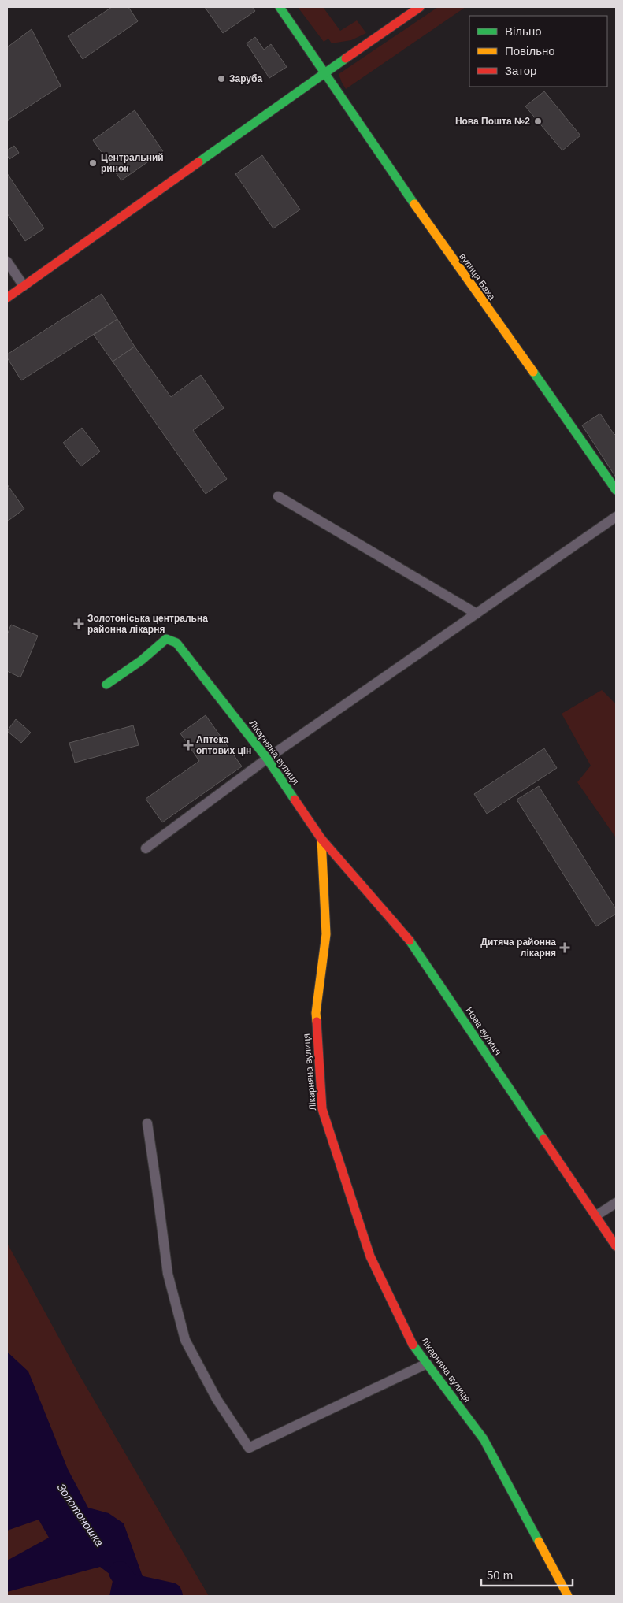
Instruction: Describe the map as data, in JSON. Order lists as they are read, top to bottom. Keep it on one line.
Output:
{"streets":{"street":["вулиця Баха","Лікарняна вулиця","Нова вулиця"]},"crossings":[["Лікарняна вулиця","Нова вулиця"]],"water":["Золотоношка"],"places":{"other":["Заруба","Нова Пошта №2","Центральний ринок"],"health":["Золотоніська центральна районна лікарня","Аптека оптових цін","Дитяча районна лікарня"]},"legend":["Вільно","Повільно","Затор"],"scale_bar":"50 m"}
